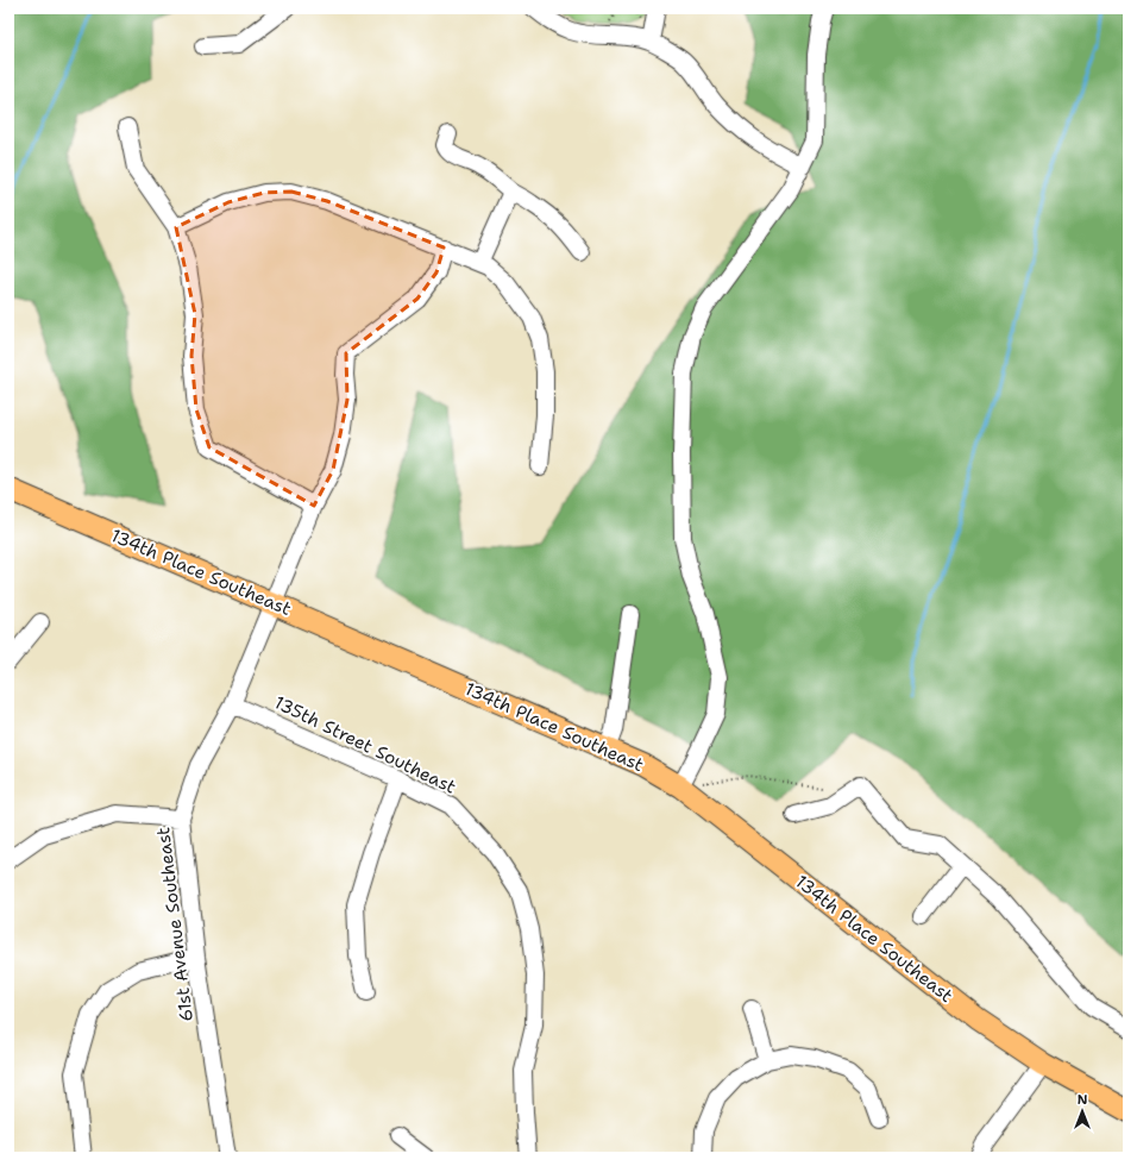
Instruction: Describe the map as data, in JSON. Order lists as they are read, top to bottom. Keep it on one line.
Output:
{"streets":{"main road":["134th Place Southeast"],"street":["135th Street Southeast","61st Avenue Southeast"]},"crossings":[["134th Place Southeast","61st Avenue Southeast"],["135th Street Southeast","61st Avenue Southeast"]],"north":"top"}
